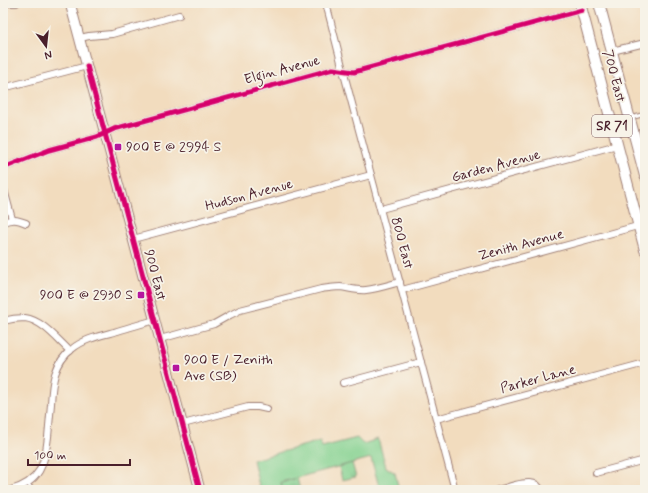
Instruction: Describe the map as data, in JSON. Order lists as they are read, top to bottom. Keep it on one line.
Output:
{"streets":{"main road":["700 East","SR 71"],"street":["Elgin Avenue","Garden Avenue","Hudson Avenue","800 East","Zenith Avenue","900 East","Parker Lane"]},"crossings":[["Elgin Avenue","700 East"],["Elgin Avenue","800 East"],["Elgin Avenue","900 East"],["700 East","Garden Avenue"],["700 East","Zenith Avenue"],["Garden Avenue","800 East"],["Hudson Avenue","800 East"],["Hudson Avenue","900 East"],["800 East","Zenith Avenue"],["800 East","Parker Lane"]],"places":{"transit":["900 E @ 2994 S","900 E @ 2930 S","900 E / Zenith Ave (SB)"]},"scale_bar":"100 m","north":"bottom"}
